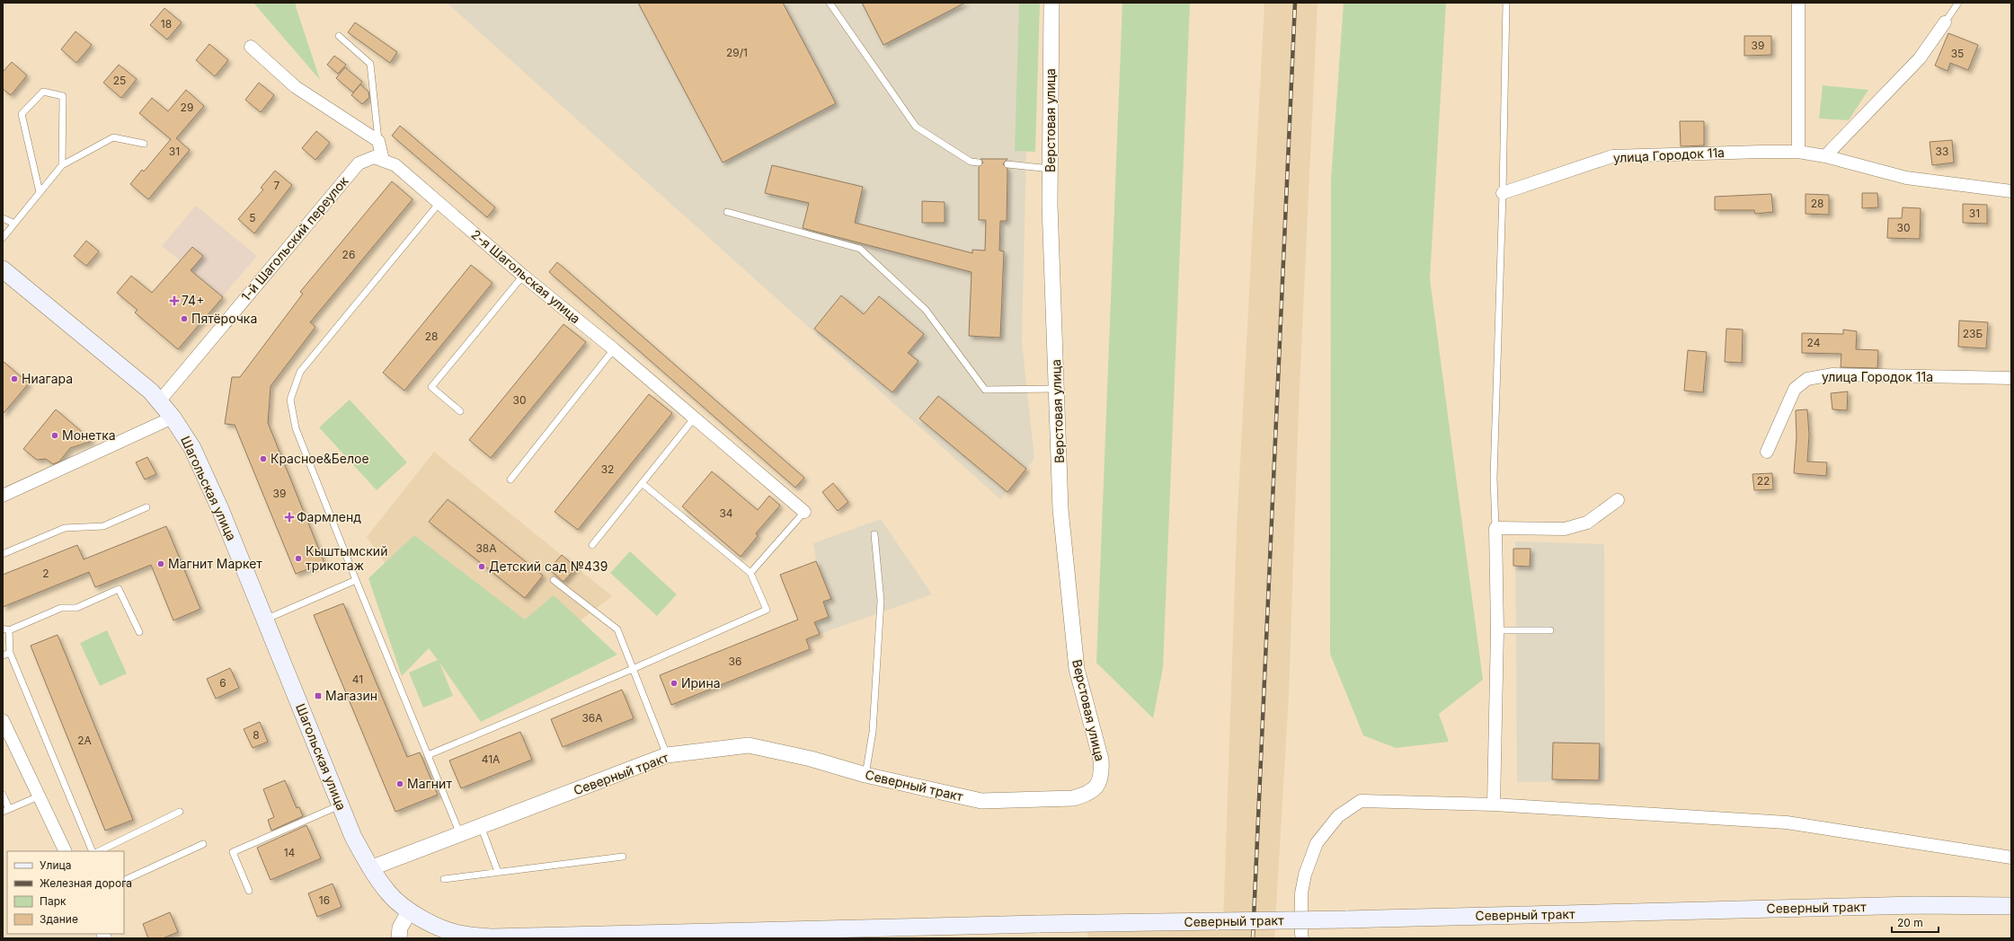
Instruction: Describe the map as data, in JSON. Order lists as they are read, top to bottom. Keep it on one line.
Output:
{"streets":{"main road":["Шагольская улица","Северный тракт"],"street":["Верстовая улица","улица Городок 11а","1-й Шагольский переулок","2-я Шагольская улица"]},"crossings":[["Верстовая улица","Северный тракт"],["1-й Шагольский переулок","2-я Шагольская улица"],["1-й Шагольский переулок","Шагольская улица"],["Шагольская улица","Северный тракт"]],"places":{"health":["74+","Фармленд"],"other":["Пятёрочка","Ниагара","Монетка","Красное&Белое","Кыштымский трикотаж","Магнит Маркет","Детский сад №439","Ирина","Магнит"],"transit":["Магазин"]},"house_numbers":["18","39","29/1","35","25","29","31","33","7","28","31","5","30","26","23Б","28","24","30","32","22","39","34","38А","2","36","41","6","36А","8","2А","41А","14","16"],"legend":["Улица","Железная дорога","Парк","Здание"],"scale_bar":"20 m"}
